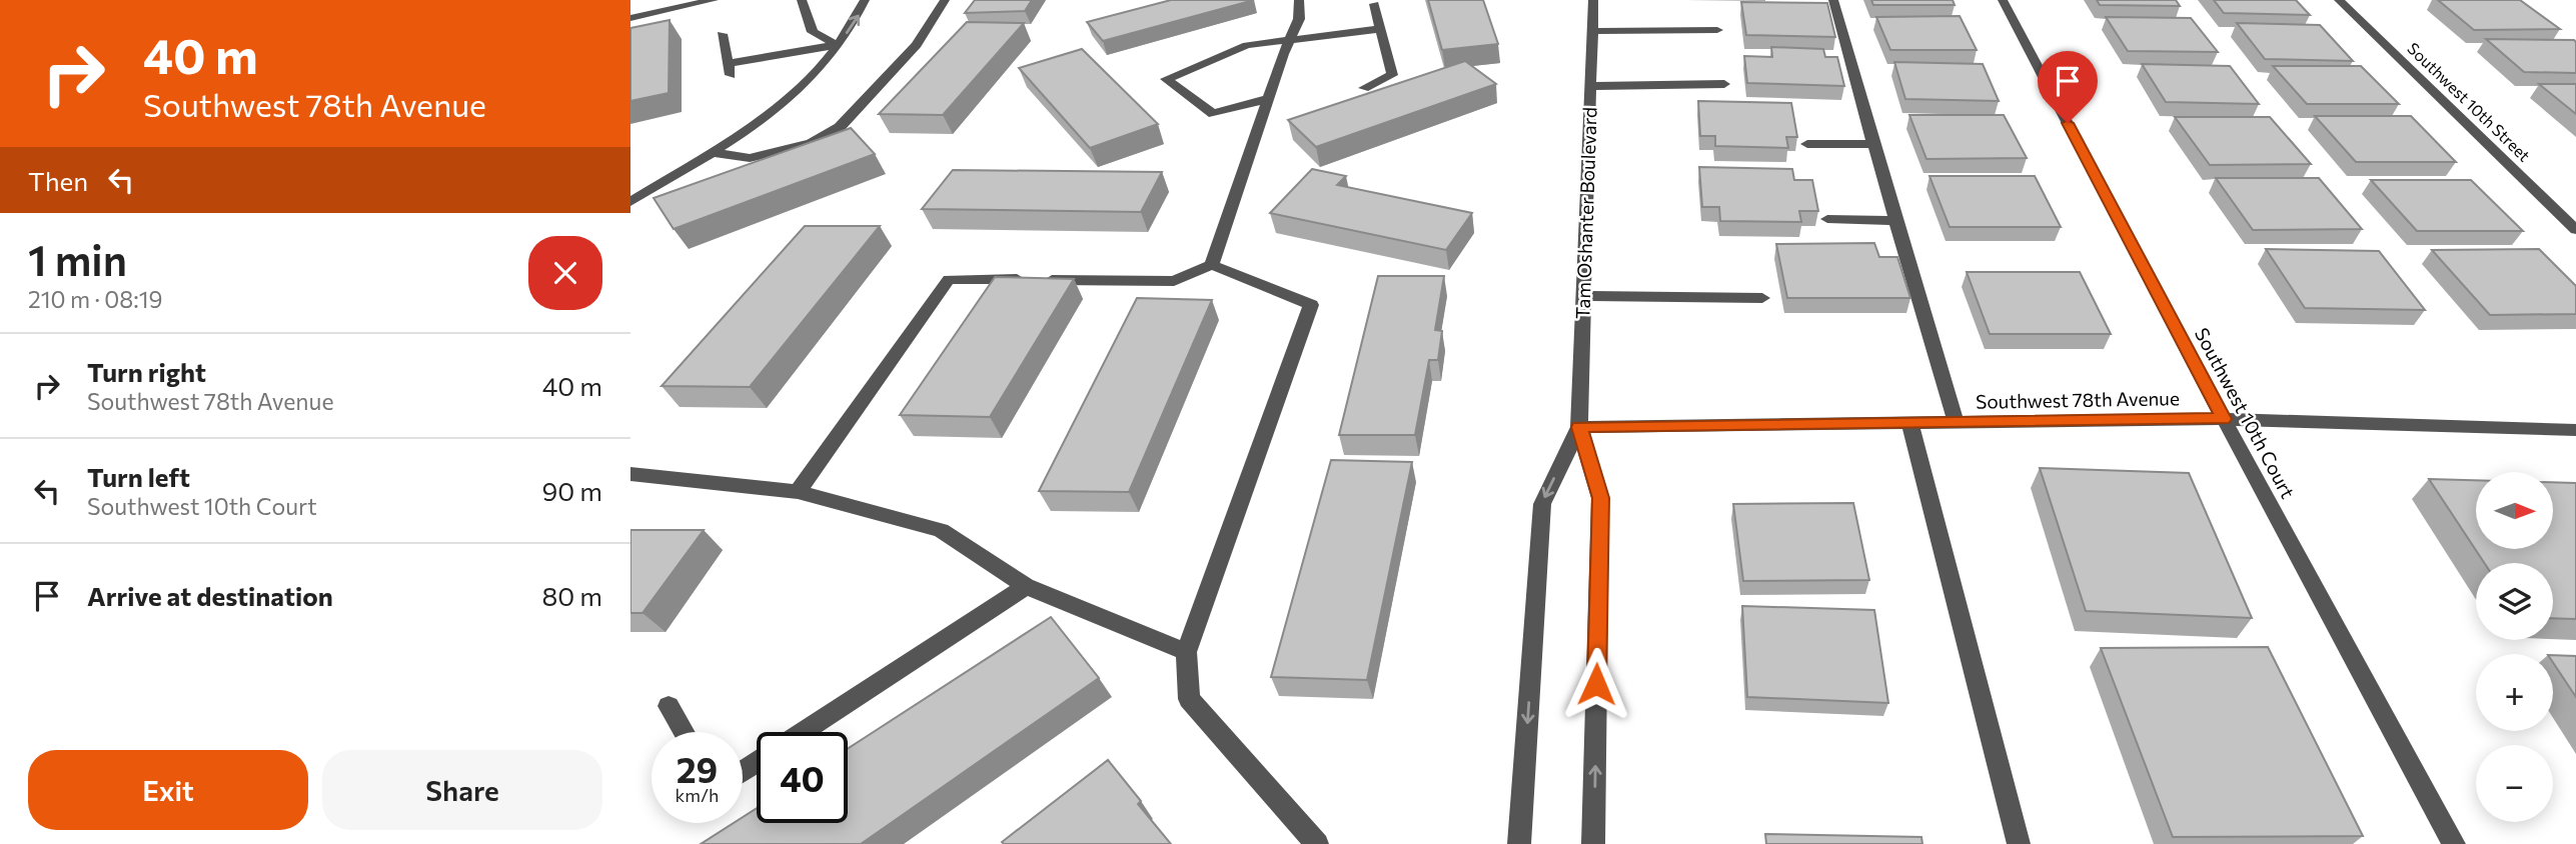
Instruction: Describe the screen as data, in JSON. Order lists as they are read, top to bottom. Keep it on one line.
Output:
{"streets":{"street":["Southwest 10th Street","Tam Oshanter Boulevard","Southwest 78th Avenue","Southwest 10th Court"]},"crossings":[["Tam Oshanter Boulevard","Southwest 78th Avenue"],["Southwest 78th Avenue","Southwest 10th Court"]],"north":"right","page":{"turn":["40 m","Southwest 78th Avenue"],"then":"Then","heading":["1 min","210 m · 08:19"],"list":[{"name":"Turn right","note":"Southwest 78th Avenue","value":"40 m"},{"name":"Turn left","note":"Southwest 10th Court","value":"90 m"},{"name":"Arrive at destination","value":"80 m"}],"map_buttons":["+","−"],"speed":"29 km/h","limit":"40","buttons":["Exit","Share"]}}
